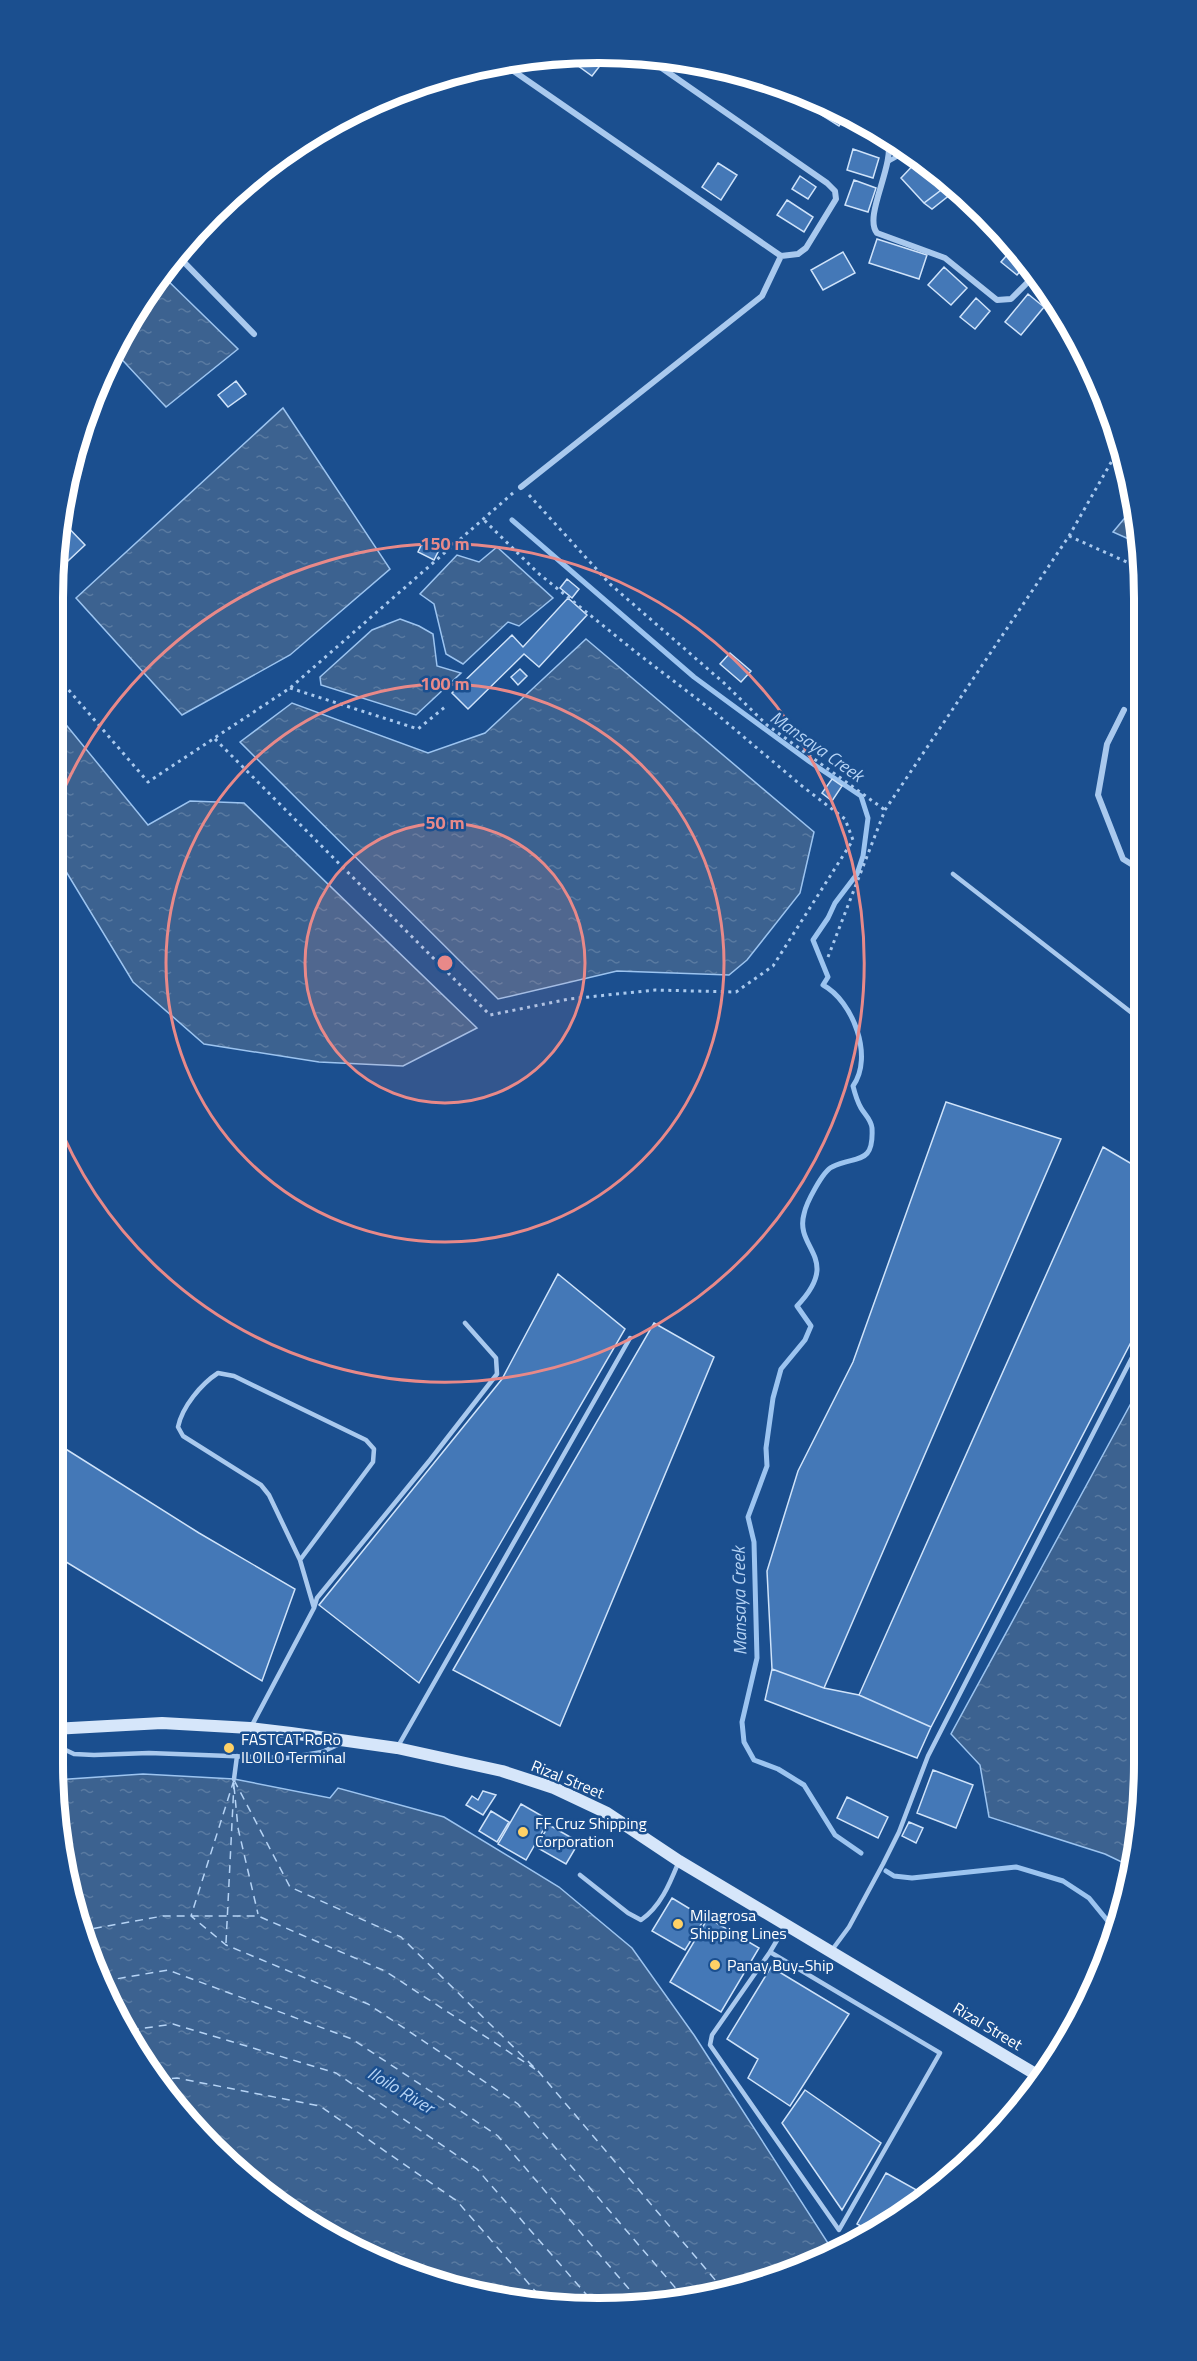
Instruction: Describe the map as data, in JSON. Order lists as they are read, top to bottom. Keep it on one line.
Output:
{"streets":{"main road":["Rizal Street"]},"water":["Mansaya Creek","Iloilo River"],"places":["FASTCAT RoRo ILOILO Terminal","FF Cruz Shipping Corporation","Milagrosa Shipping Lines","Panay Buy-Ship"],"rings":["150 m","100 m","50 m"]}
